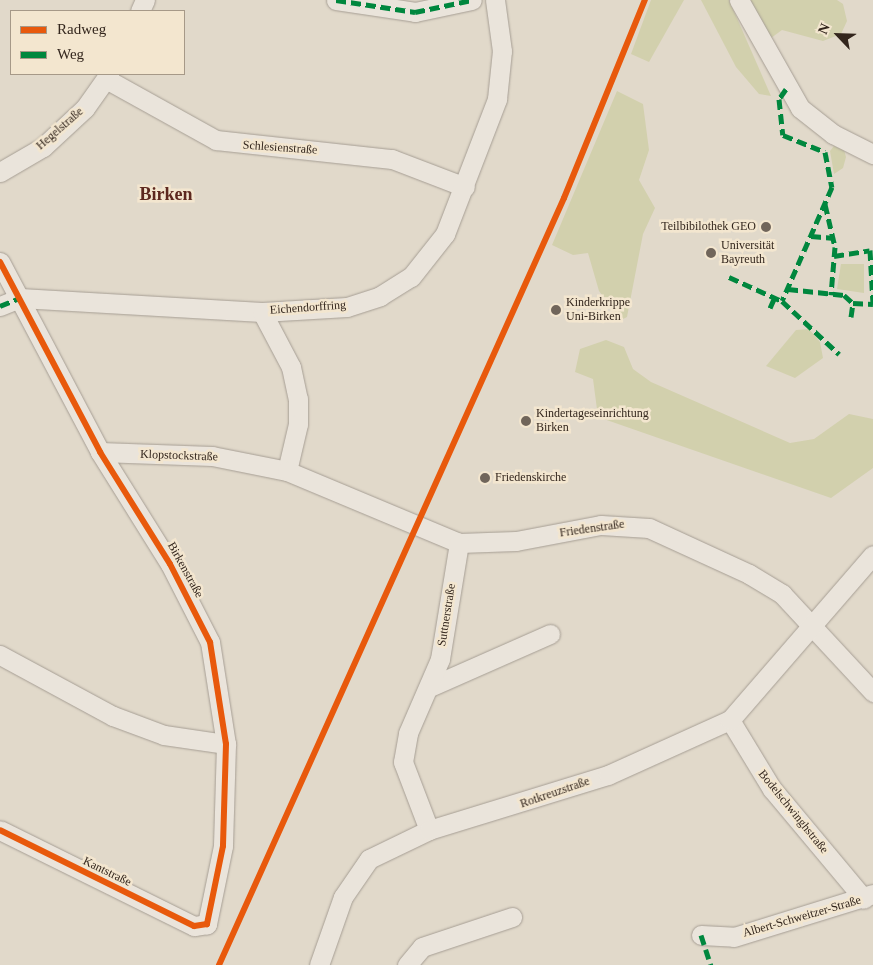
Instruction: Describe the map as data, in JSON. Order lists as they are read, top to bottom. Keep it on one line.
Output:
{"streets":{"street":["Hegelstraße","Schlesienstraße","Eichendorffring","Klopstockstraße","Friedenstraße","Birkenstraße","Suttnerstraße","Rotkreuzstraße","Bodelschwinghstraße","Kantstraße","Albert-Schweitzer-Straße"]},"crossings":[["Hegelstraße","Schlesienstraße"],["Schlesienstraße","Eichendorffring"],["Eichendorffring","Birkenstraße"],["Klopstockstraße","Friedenstraße"],["Klopstockstraße","Birkenstraße"],["Friedenstraße","Suttnerstraße"],["Friedenstraße","Rotkreuzstraße"],["Birkenstraße","Kantstraße"],["Suttnerstraße","Rotkreuzstraße"],["Rotkreuzstraße","Bodelschwinghstraße"],["Bodelschwinghstraße","Albert-Schweitzer-Straße"]],"districts":["Birken"],"places":["Teilbibilothek GEO","Universität Bayreuth","Kinderkrippe Uni-Birken","Kindertageseinrichtung Birken","Friedenskirche"],"legend":["Radweg","Weg"],"north":"top left"}
